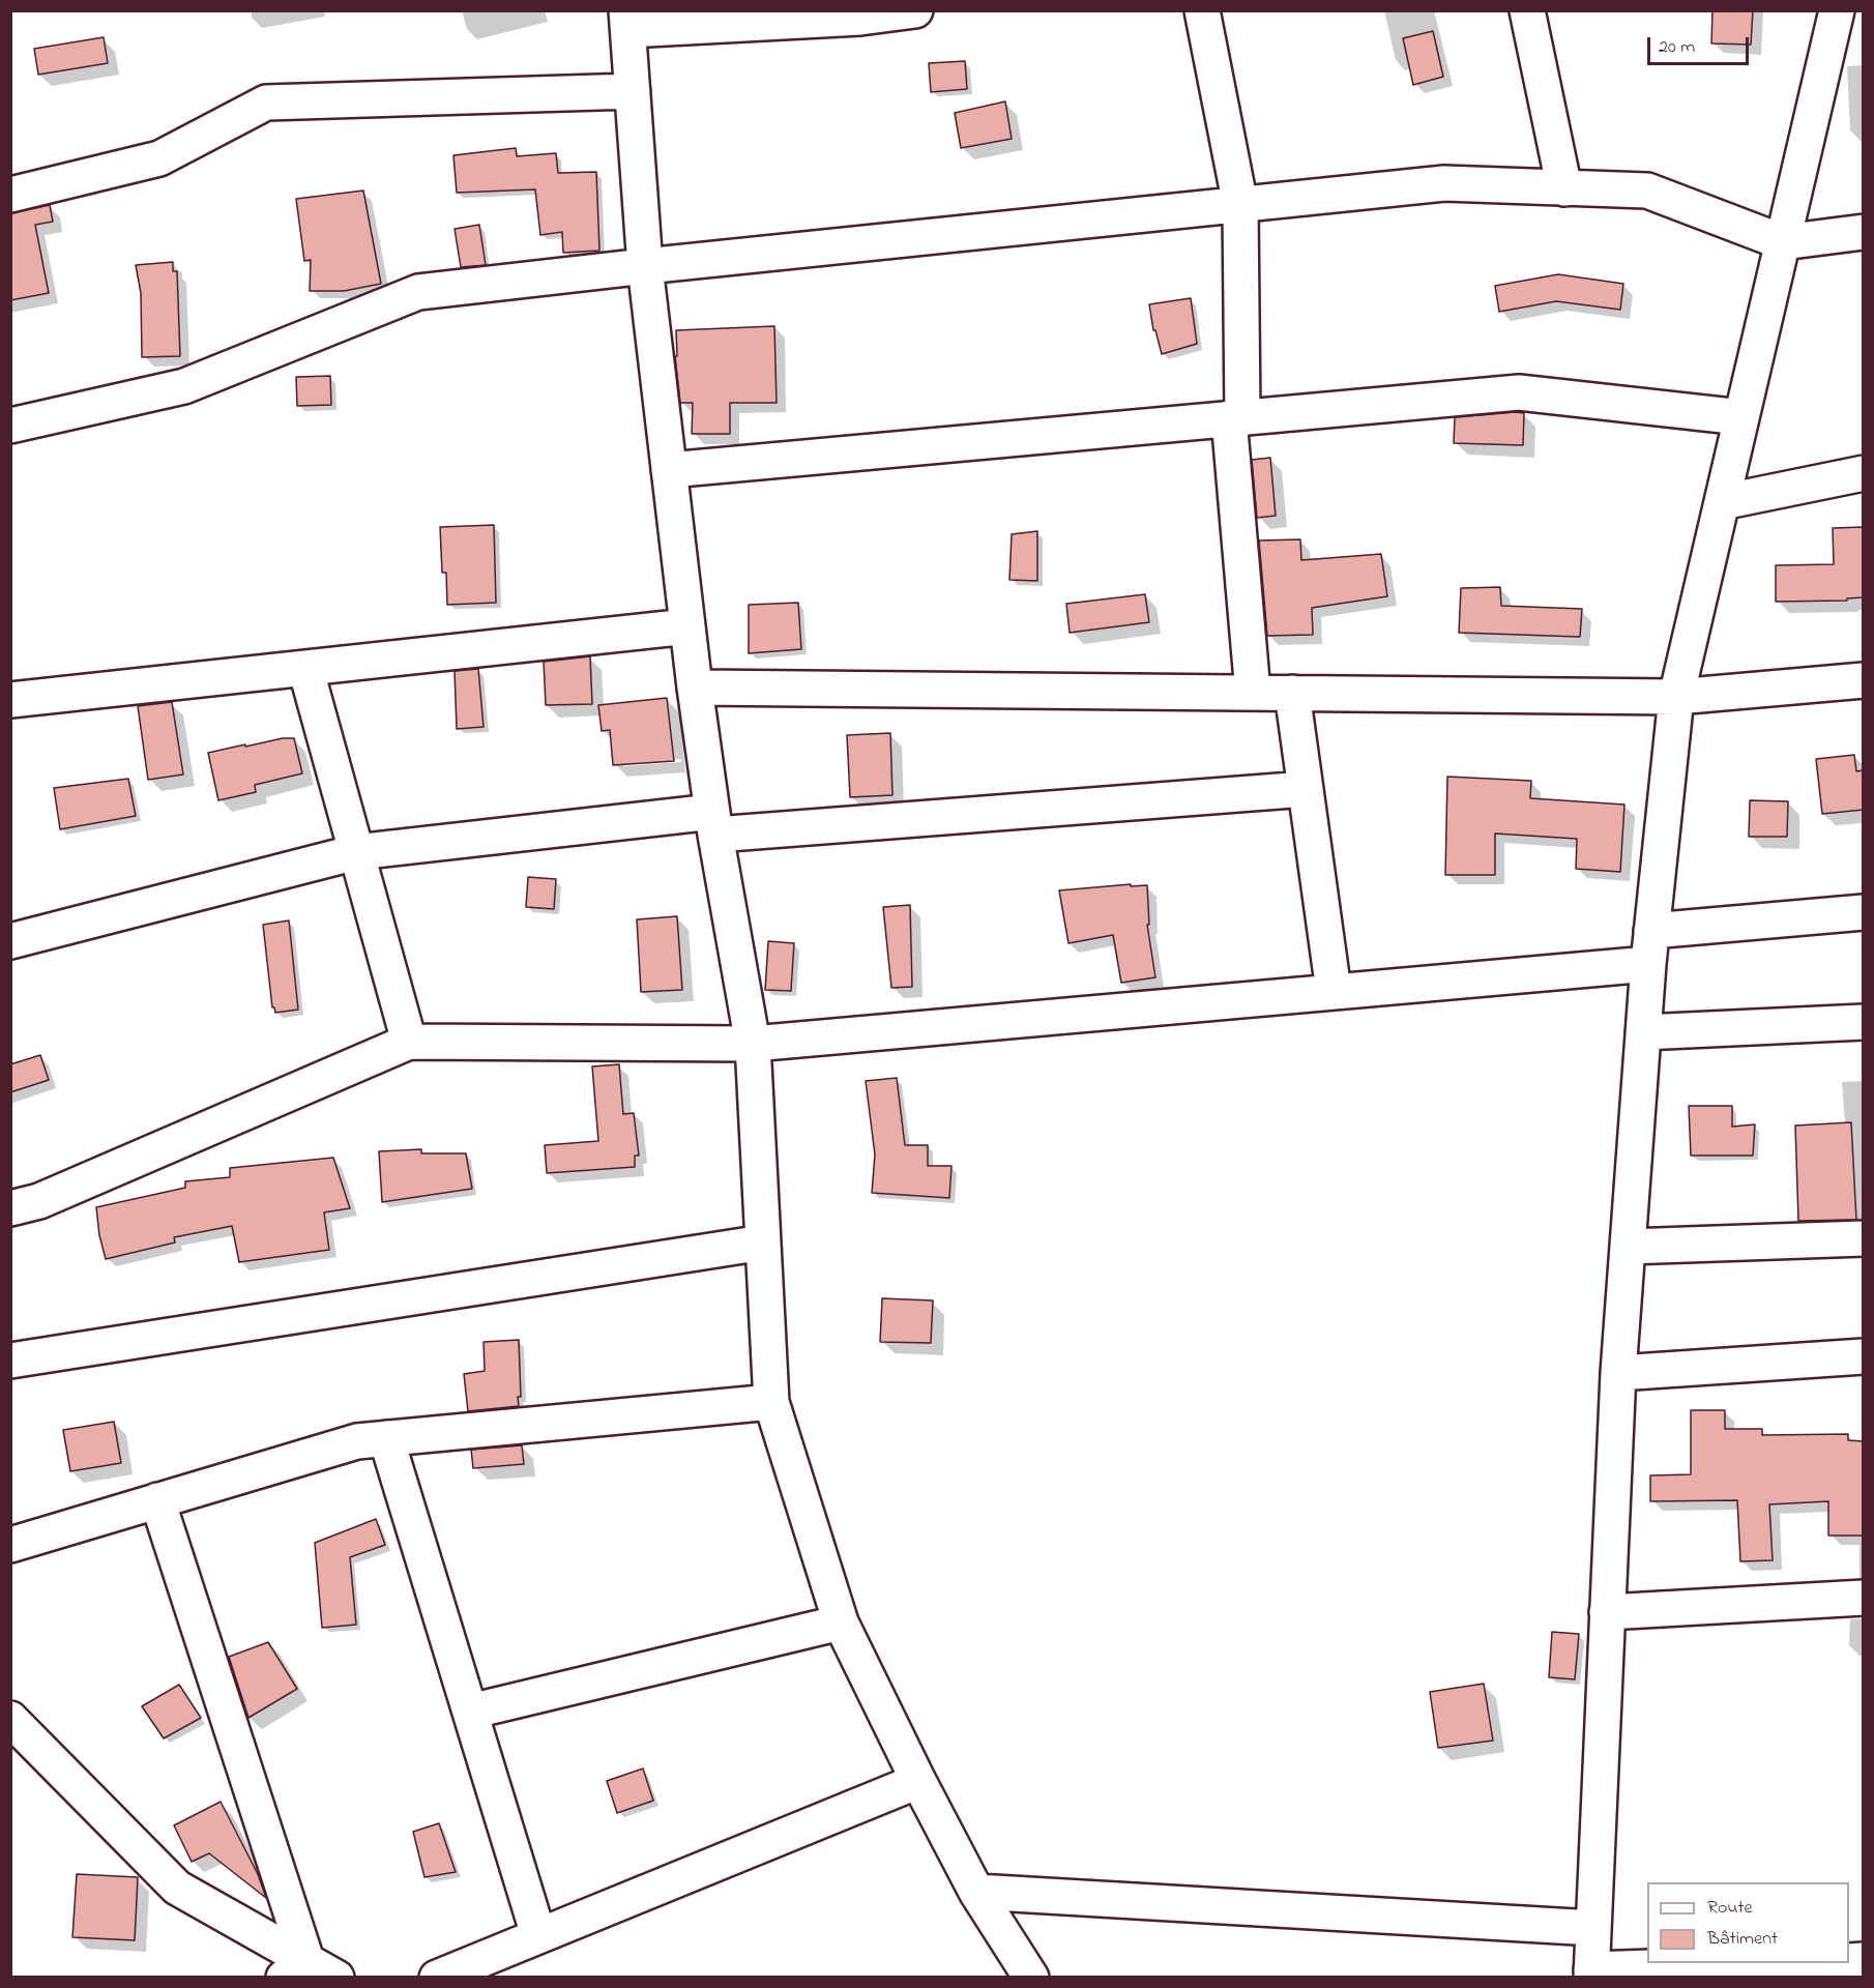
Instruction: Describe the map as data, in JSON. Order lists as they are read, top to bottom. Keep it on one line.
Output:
{"legend":["Route","Bâtiment"],"scale_bar":"20 m"}
